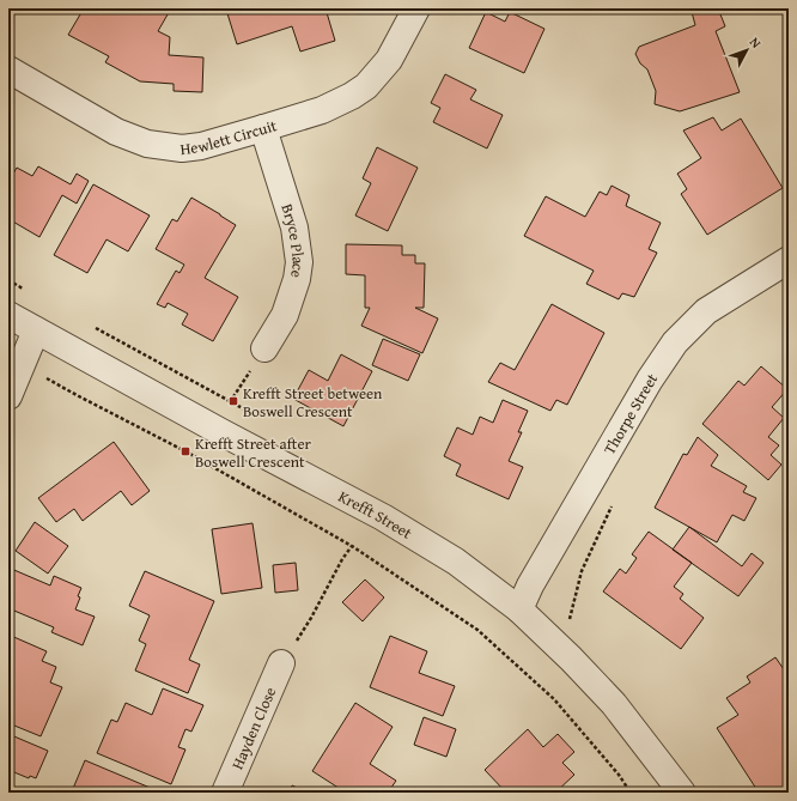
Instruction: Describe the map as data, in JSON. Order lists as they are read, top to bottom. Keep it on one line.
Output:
{"streets":{"street":["Hewlett Circuit","Bryce Place","Thorpe Street","Krefft Street","Hayden Close"]},"crossings":[["Hewlett Circuit","Bryce Place"],["Thorpe Street","Krefft Street"]],"places":{"transit":["Krefft Street between Boswell Crescent","Krefft Street after Boswell Crescent"]},"north":"top right"}
